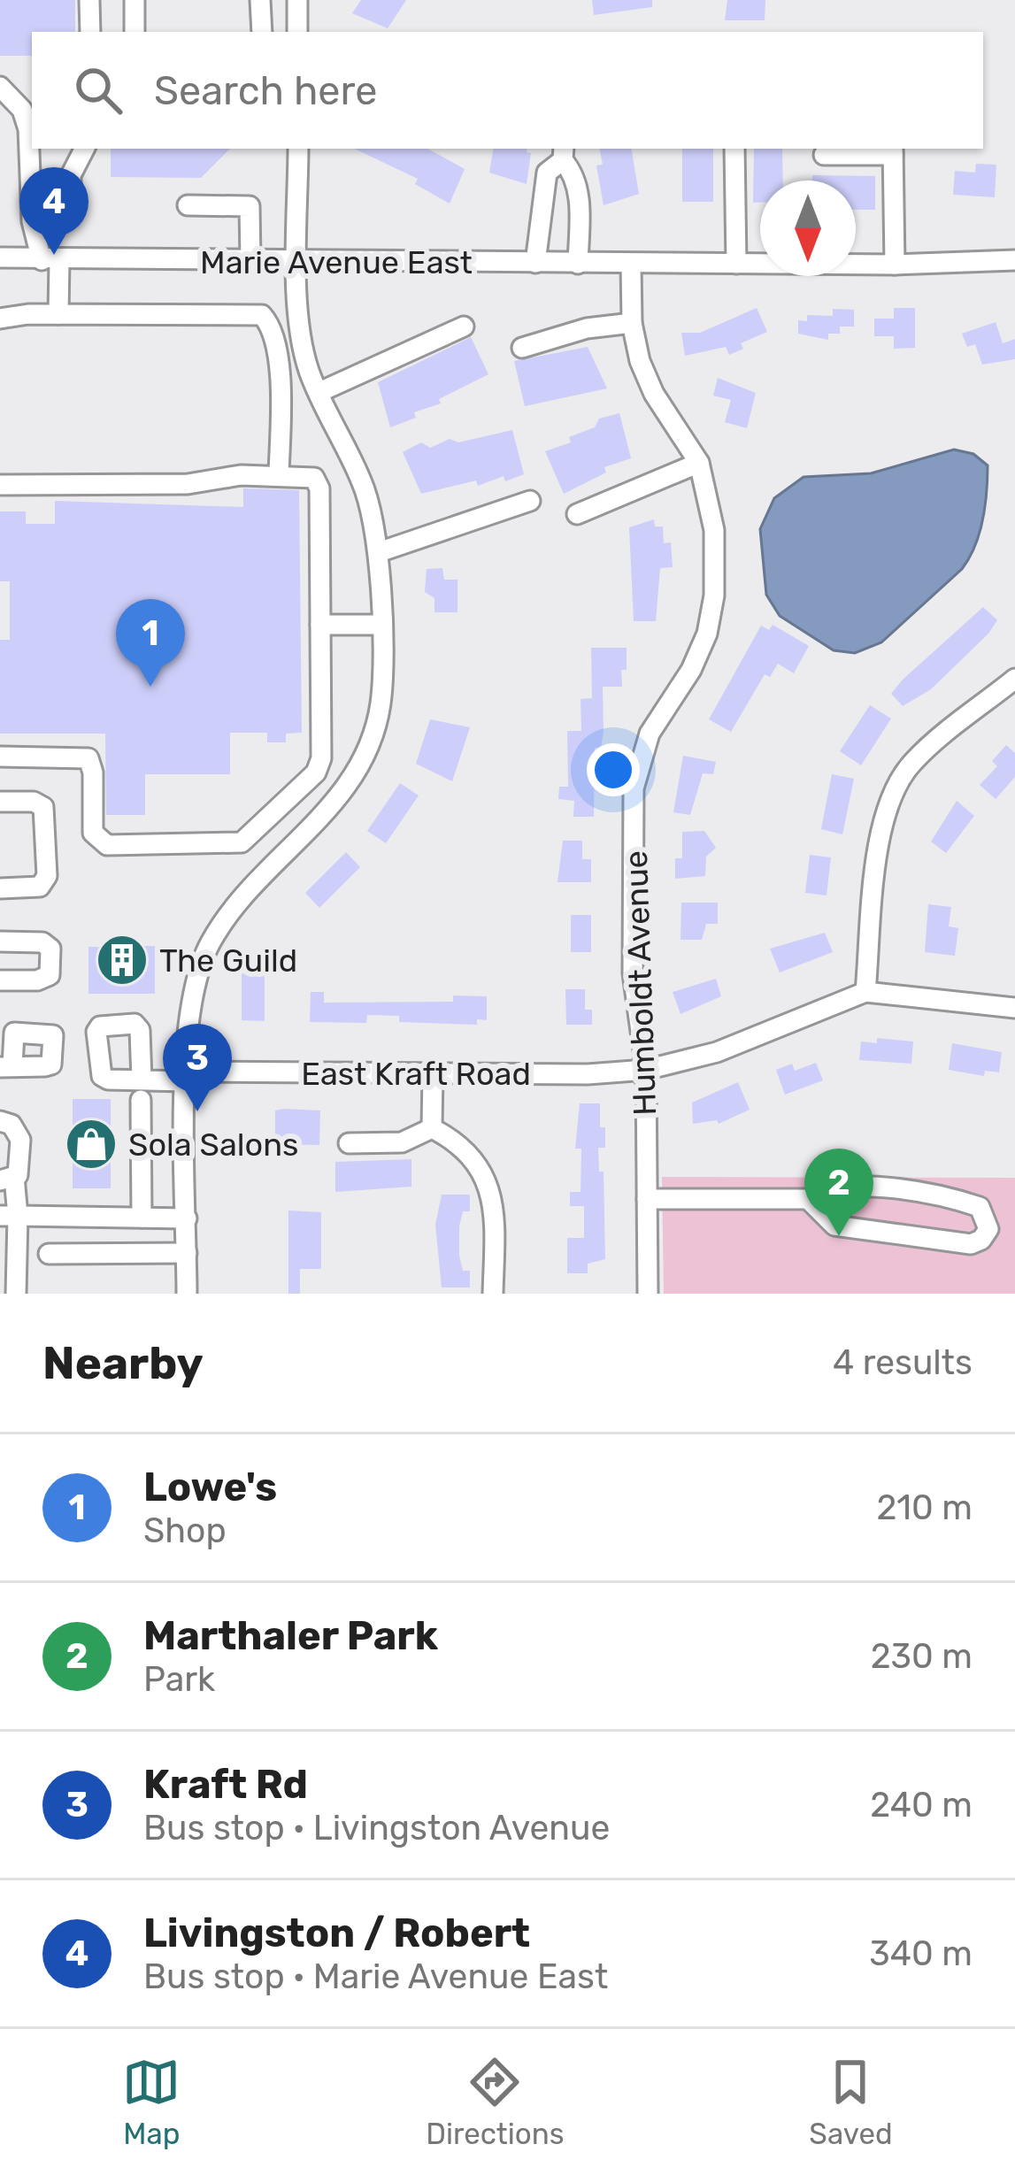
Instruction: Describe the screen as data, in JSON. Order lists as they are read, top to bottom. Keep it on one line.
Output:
{"streets":{"street":["Marie Avenue East","Humboldt Avenue","East Kraft Road"]},"crossings":[["Marie Avenue East","Humboldt Avenue"],["Humboldt Avenue","East Kraft Road"]],"places":{"building":["The Guild"],"shop":["Sola Salons"]},"north":"bottom","page":{"search":"Search here","pins":["4","1","3","2"],"heading":["Nearby","4 results"],"list":[{"mark":"1","name":"Lowe's","note":"Shop","value":"210 m"},{"mark":"2","name":"Marthaler Park","note":"Park","value":"230 m"},{"mark":"3","name":"Kraft Rd","note":"Bus stop · Livingston Avenue","value":"240 m"},{"mark":"4","name":"Livingston / Robert","note":"Bus stop · Marie Avenue East","value":"340 m"}],"nav":["Map","Directions","Saved"]}}
